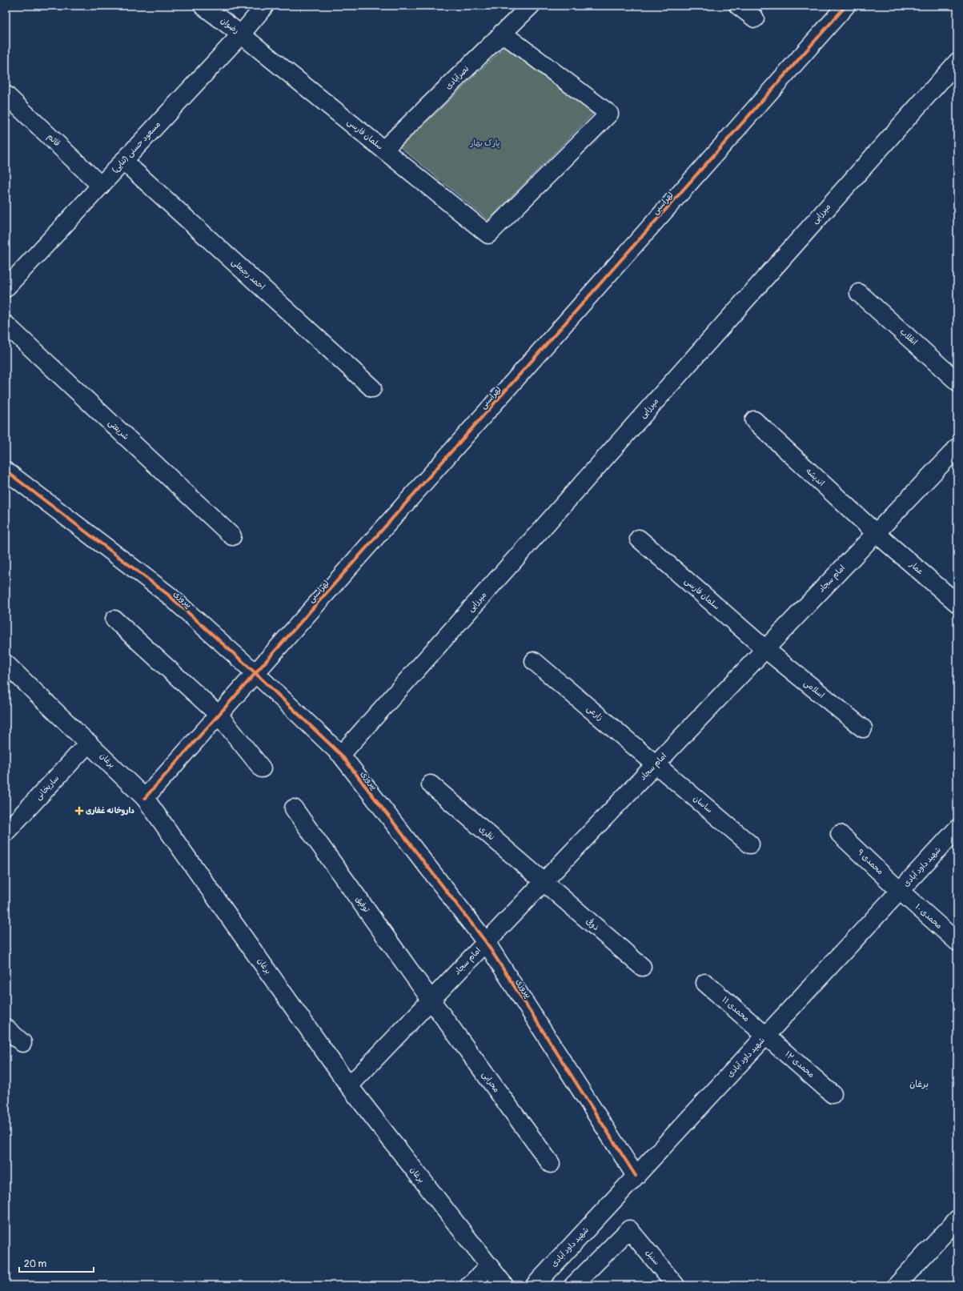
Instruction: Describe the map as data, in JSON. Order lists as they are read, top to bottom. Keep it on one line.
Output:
{"streets":{"street":["رضوان","نصرآبادی","سلمان فارسی","قائم","مسعود حسنی (ثنایی)","لهراسبی","میرزایی","احمد رجبعلی","انقلاب","شریعتی","اندیشه","عمار","امام سجاد","پیروزی","اسلامی","زارعی","برغان","ساریخانی","ساسان","نظری","محمدی ۹","شهید داود آبادی","توفیق","محمدی ۱۰","ذوقی","محمدی ۱۱","محمدی ۱۲","محرابی","سنبل"]},"crossings":[["رضوان","سلمان فارسی"],["رضوان","مسعود حسنی (ثنایی)"],["نصرآبادی","سلمان فارسی"],["سلمان فارسی","مسعود حسنی (ثنایی)"],["سلمان فارسی","امام سجاد"],["سلمان فارسی","اسلامی"],["قائم","مسعود حسنی (ثنایی)"],["مسعود حسنی (ثنایی)","احمد رجبعلی"],["لهراسبی","پیروزی"],["لهراسبی","برغان"],["میرزایی","پیروزی"],["اندیشه","عمار"],["اندیشه","امام سجاد"],["عمار","امام سجاد"],["امام سجاد","پیروزی"],["امام سجاد","اسلامی"],["امام سجاد","زارعی"],["امام سجاد","برغان"],["امام سجاد","ساسان"],["امام سجاد","نظری"],["امام سجاد","توفیق"],["امام سجاد","ذوقی"],["امام سجاد","محرابی"],["پیروزی","شهید داود آبادی"],["زارعی","ساسان"],["برغان","ساریخانی"],["نظری","ذوقی"],["محمدی ۹","شهید داود آبادی"],["محمدی ۹","محمدی ۱۰"],["شهید داود آبادی","محمدی ۱۰"],["شهید داود آبادی","محمدی ۱۱"],["شهید داود آبادی","محمدی ۱۲"],["توفیق","محرابی"],["محمدی ۱۱","محمدی ۱۲"]],"districts":["برغان"],"parks":["پارک‌ بهار"],"places":{"health":["داروخانه غفاری"]},"scale_bar":"20 m"}
